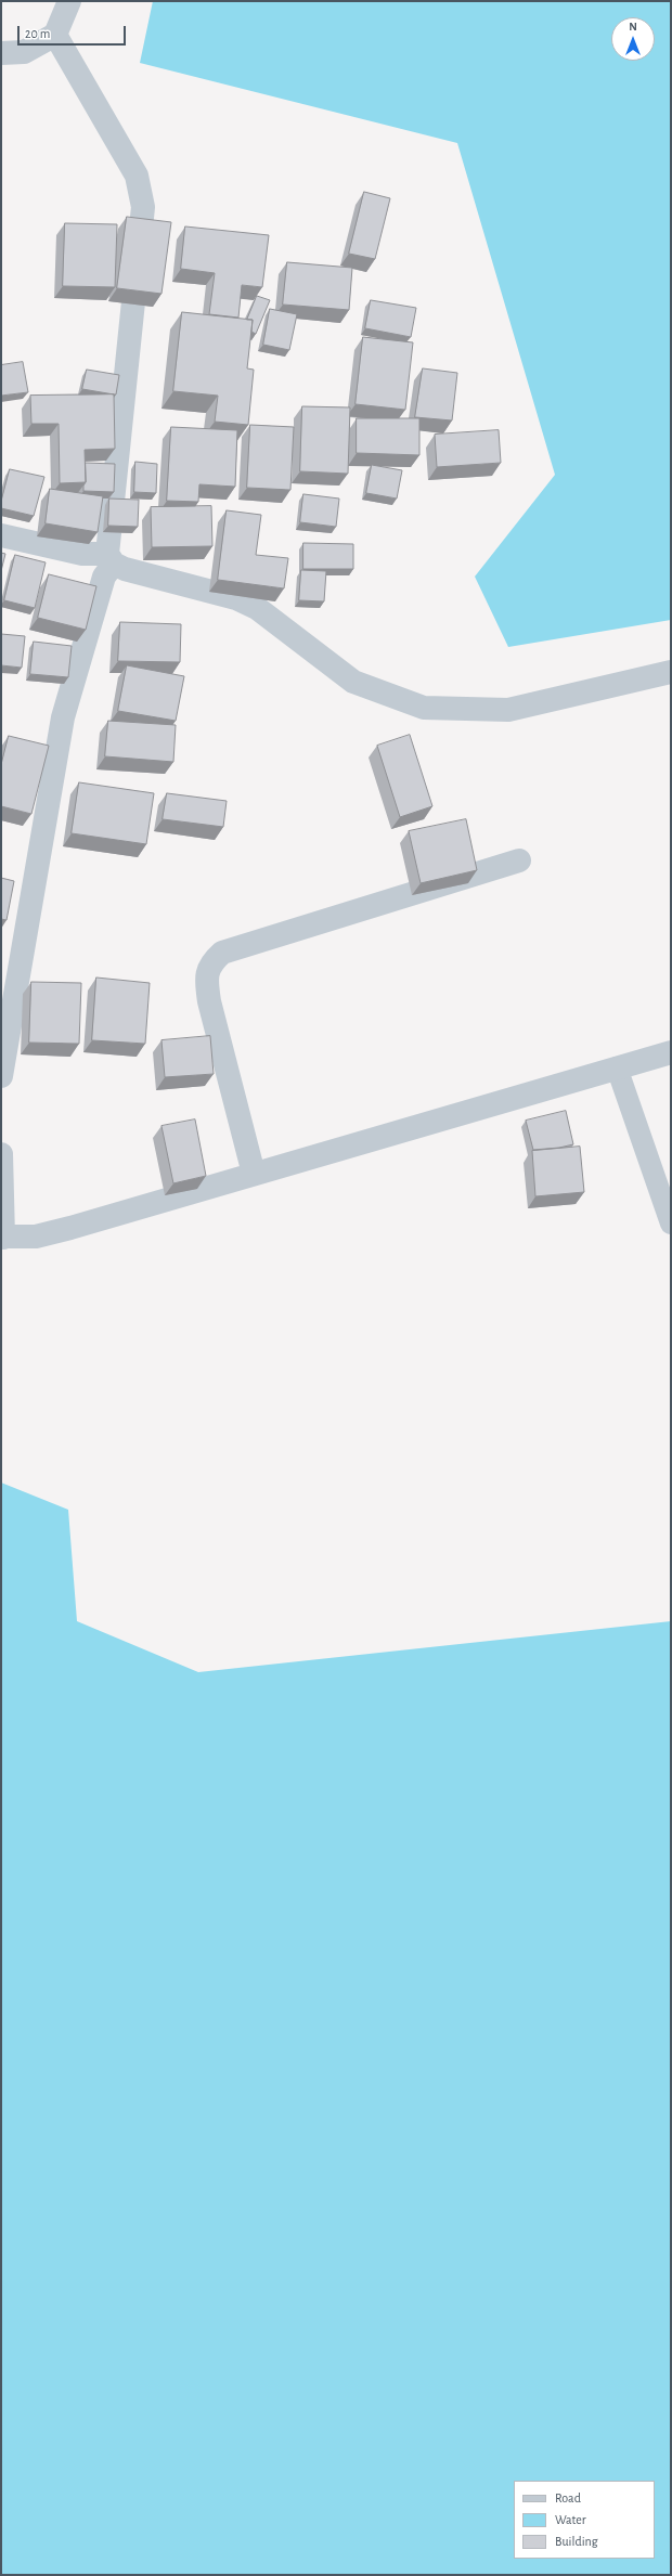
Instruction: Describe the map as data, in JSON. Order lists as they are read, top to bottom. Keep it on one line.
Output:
{"legend":["Road","Water","Building"],"scale_bar":"20 m","north":"top"}
